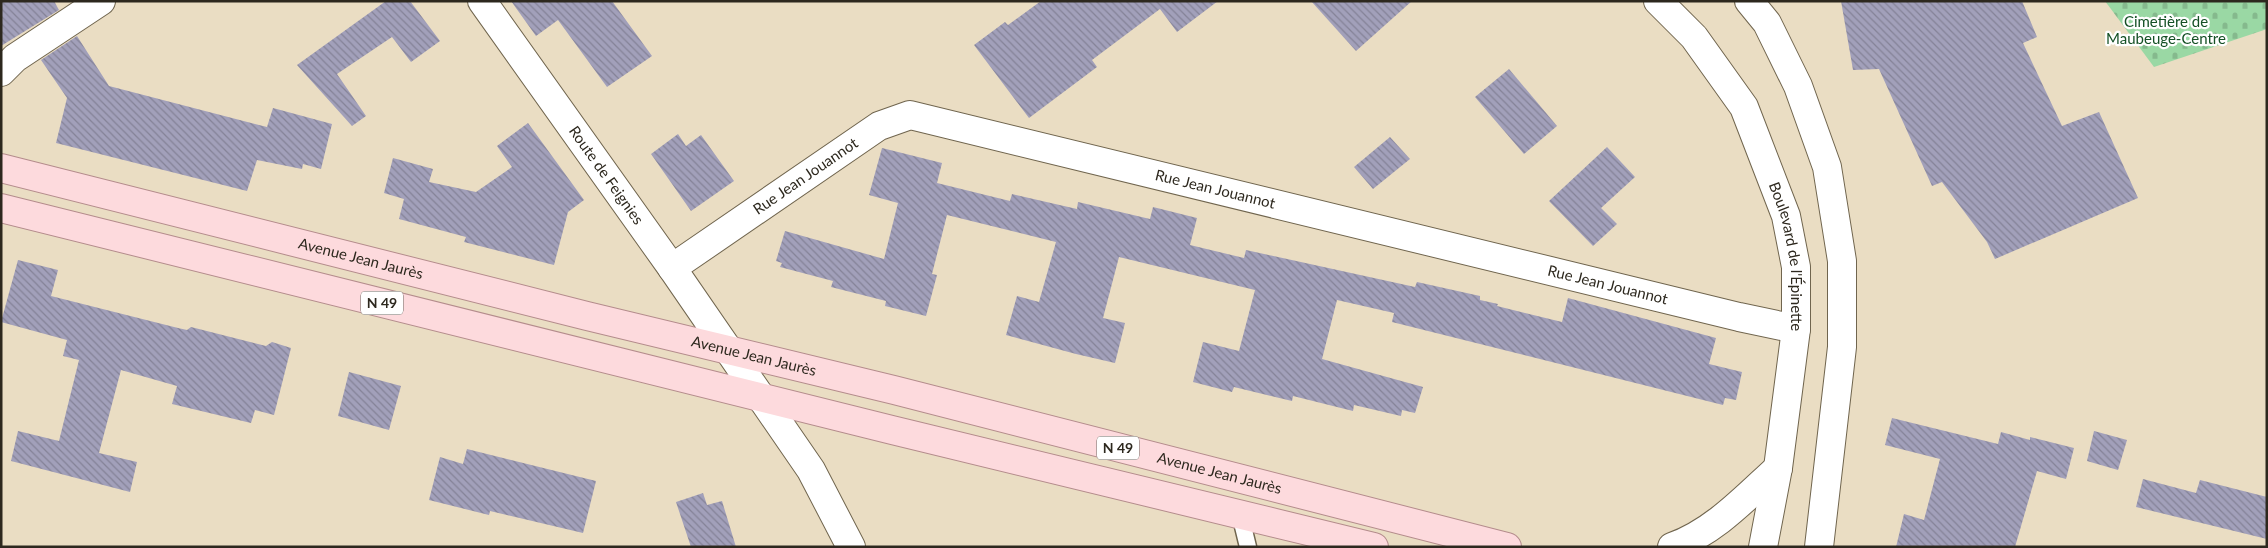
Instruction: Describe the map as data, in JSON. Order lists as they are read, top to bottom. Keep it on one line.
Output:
{"streets":{"main road":["Avenue Jean Jaurès","N 49"],"street":["Route de Feignies","Rue Jean Jouannot","Boulevard de l'Épinette"]},"crossings":[["Route de Feignies","Rue Jean Jouannot"],["Route de Feignies","Avenue Jean Jaurès"],["Route de Feignies","N 49"],["Rue Jean Jouannot","Boulevard de l'Épinette"]],"parks":["Cimetière de Maubeuge-Centre"]}
